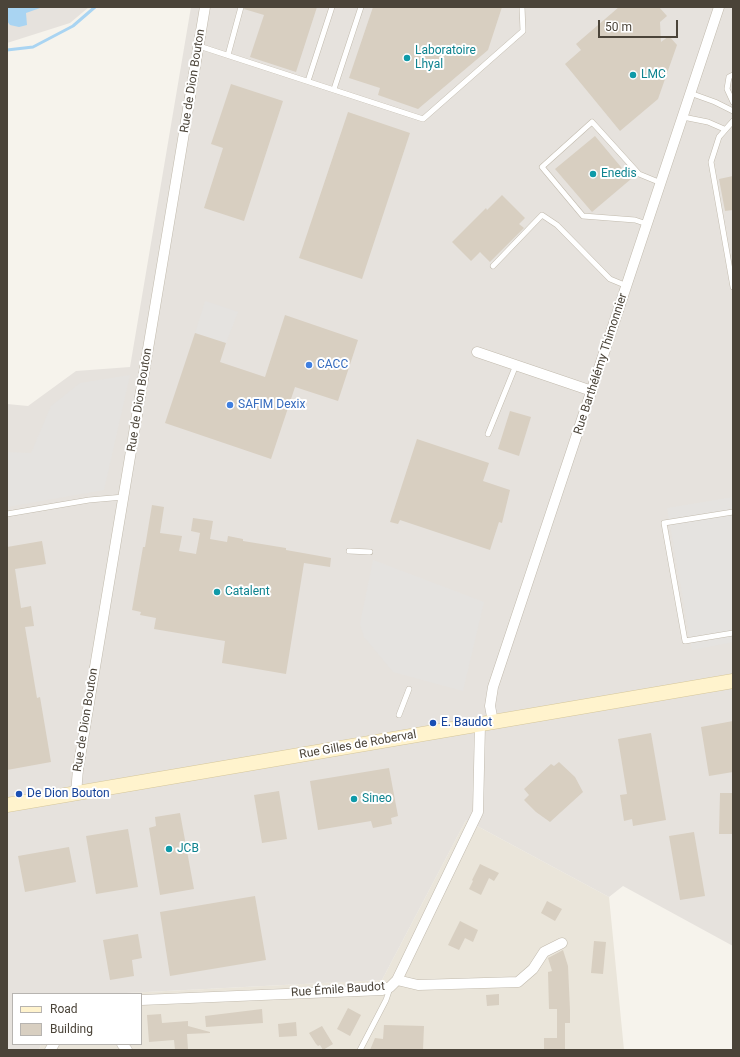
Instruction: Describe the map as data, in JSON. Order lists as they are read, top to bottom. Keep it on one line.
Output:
{"streets":{"street":["Rue de Dion Bouton","Rue Barthélémy Thimonnier","Rue Gilles de Roberval","Rue Émile Baudot"]},"crossings":[["Rue de Dion Bouton","Rue Gilles de Roberval"],["Rue Barthélémy Thimonnier","Rue Gilles de Roberval"],["Rue Barthélémy Thimonnier","Rue Émile Baudot"]],"places":["Laboratoire Lhyal","LMC","Enedis","CACC","SAFIM Dexix","Catalent","E. Baudot","De Dion Bouton","Sineo","JCB"],"legend":["Road","Building"],"scale_bar":"50 m"}
